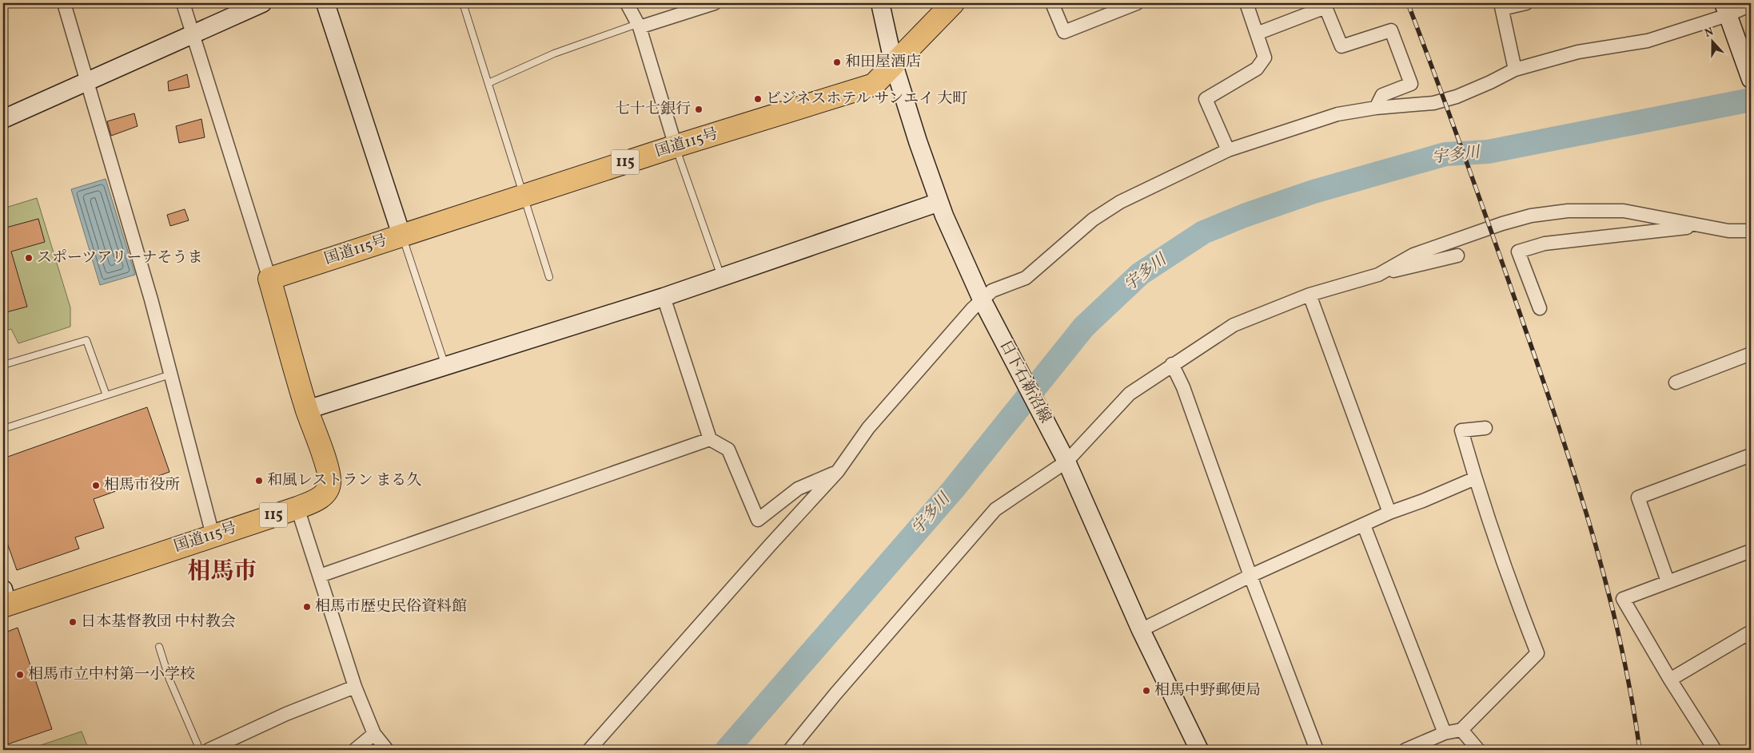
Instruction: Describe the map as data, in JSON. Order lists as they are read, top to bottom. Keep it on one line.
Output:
{"streets":{"highway":["国道115号","115"],"street":["日下石新沼線"]},"crossings":[["国道115号","日下石新沼線"]],"districts":["相馬市"],"water":["宇多川"],"places":["和田屋酒店","ビジネスホテル サンエイ 大町","七十七銀行","スポーツアリーナそうま","和風レストラン まる久","相馬市役所","相馬市歴史民俗資料館","日本基督教団 中村教会","相馬市立中村第一小学校","相馬中野郵便局"],"north":"top"}
